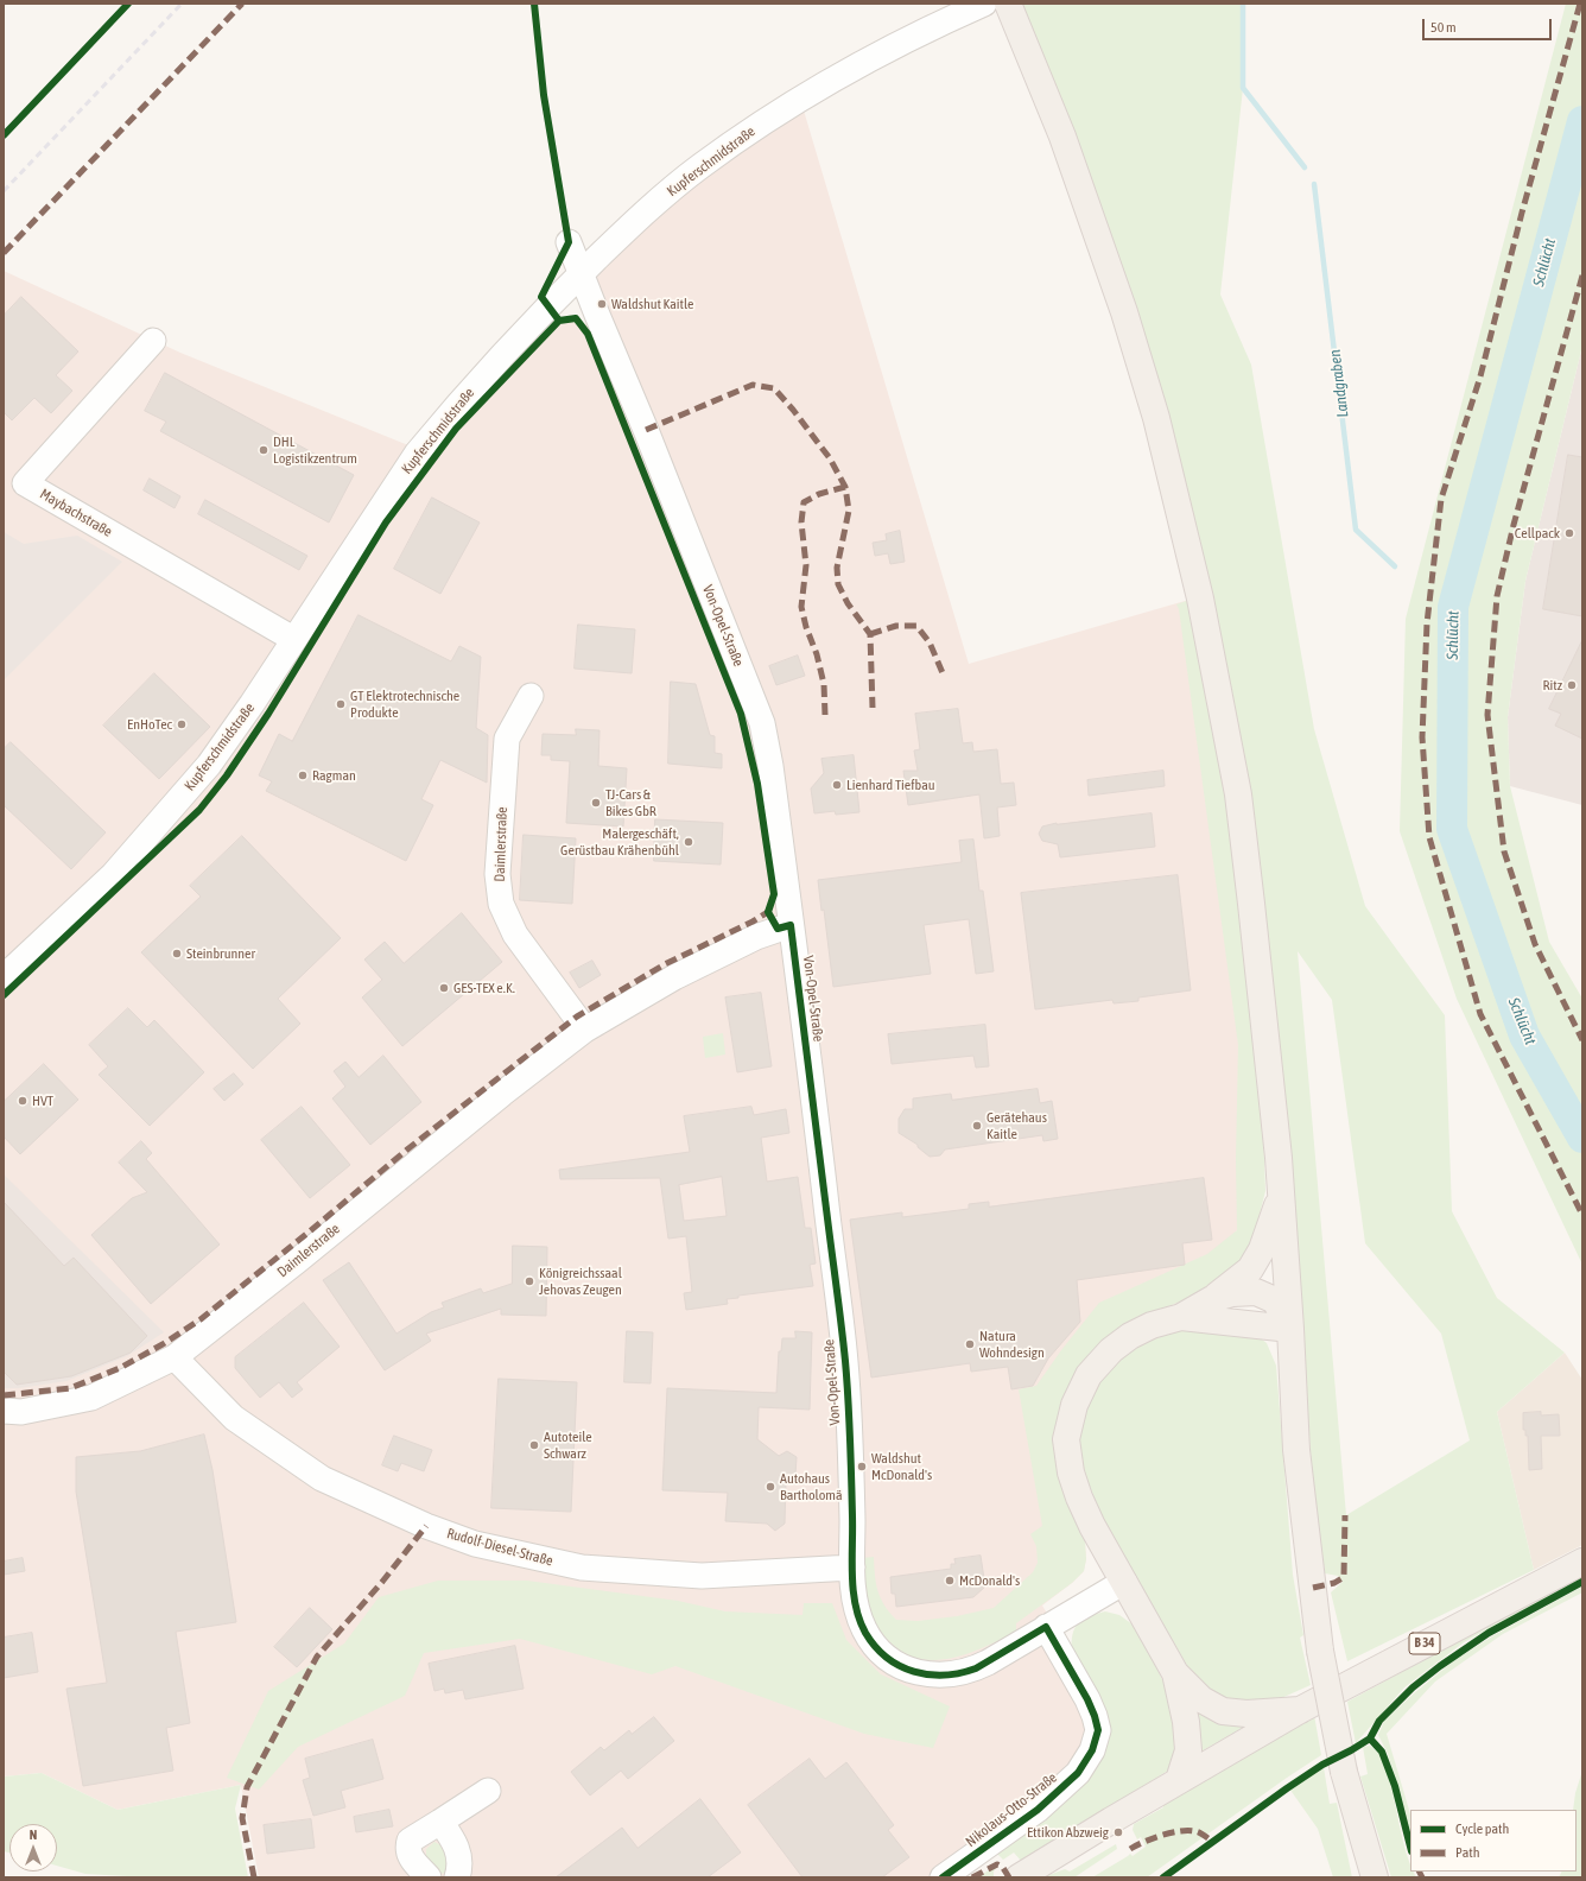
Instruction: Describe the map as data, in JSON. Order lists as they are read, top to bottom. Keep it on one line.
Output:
{"streets":{"main road":["B 34"],"street":["Kupferschmidstraße","Maybachstraße","Von-Opel-Straße","Daimlerstraße","Rudolf-Diesel-Straße","Nikolaus-Otto-Straße"]},"crossings":[["Kupferschmidstraße","Maybachstraße"],["Kupferschmidstraße","Von-Opel-Straße"],["Von-Opel-Straße","Daimlerstraße"],["Von-Opel-Straße","Rudolf-Diesel-Straße"],["Von-Opel-Straße","Nikolaus-Otto-Straße"],["Daimlerstraße","Rudolf-Diesel-Straße"]],"water":["Schlücht","Landgraben"],"places":["Waldshut Kaitle","DHL Logistikzentrum","Cellpack","Ritz","GT Elektrotechnische Produkte","EnHoTec","Ragman","Lienhard Tiefbau","TJ-Cars & Bikes GbR","Malergeschäft, Gerüstbau Krähenbühl","Steinbrunner","GES-TEX e.K.","HVT","Gerätehaus Kaitle","Königreichssaal Jehovas Zeugen","Natura Wohndesign","Autoteile Schwarz","Waldshut McDonald's","Autohaus Bartholomä","McDonald's","Ettikon Abzweig"],"legend":["Cycle path","Path"],"scale_bar":"50 m","north":"top"}
